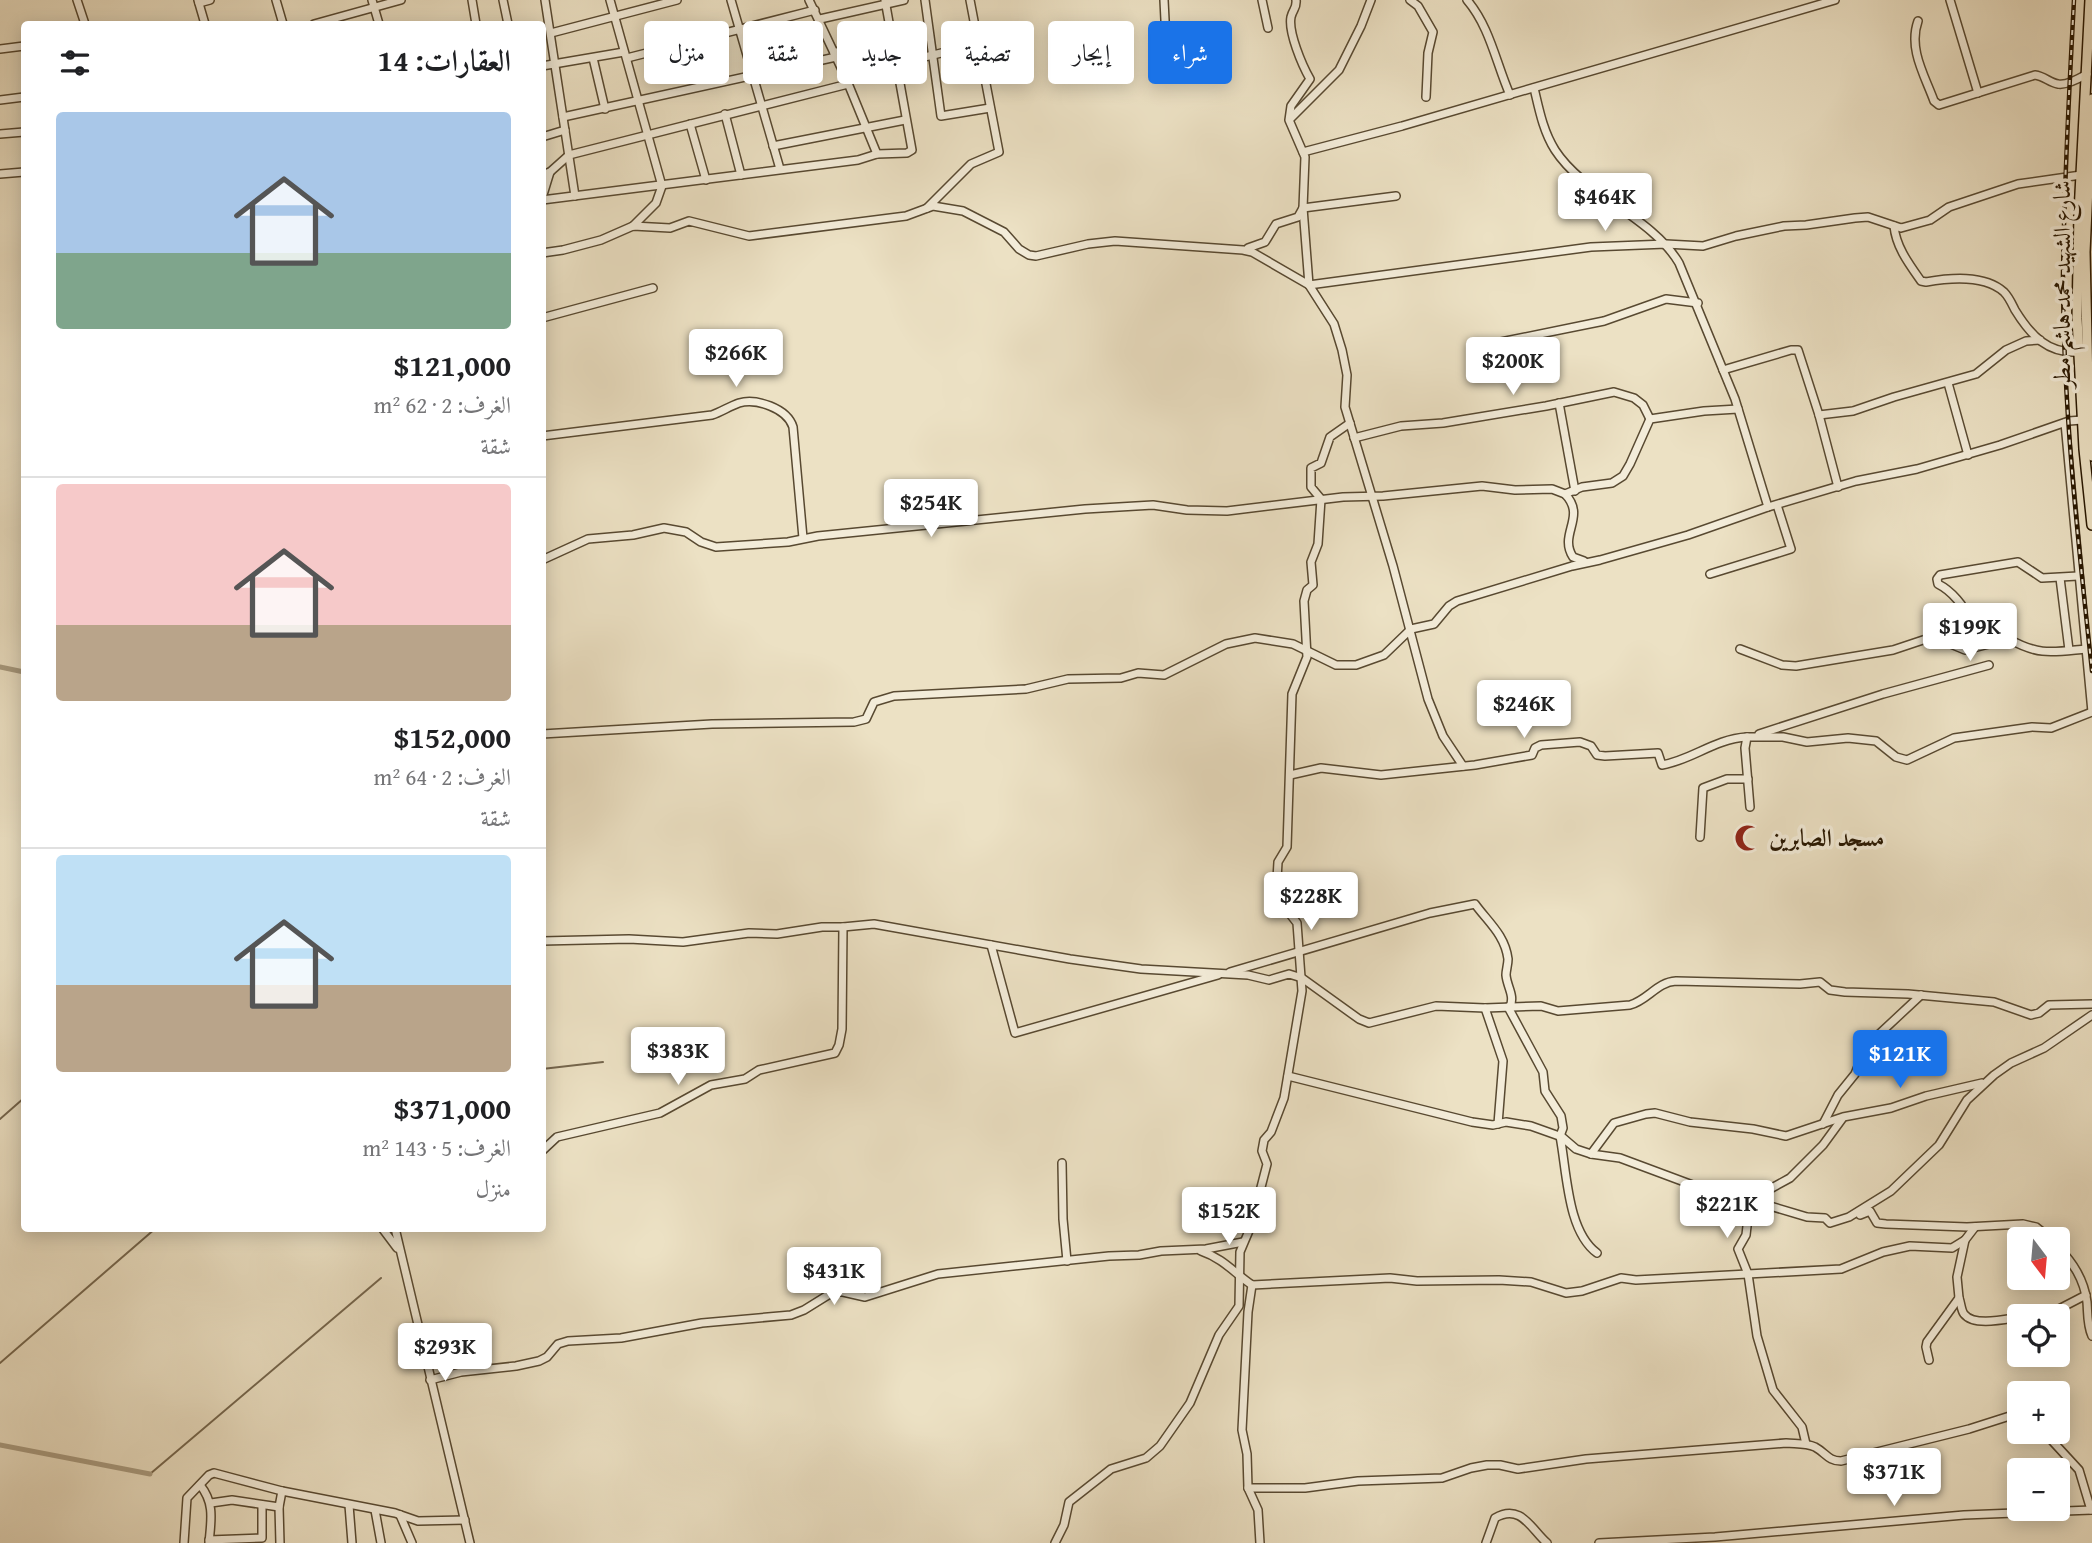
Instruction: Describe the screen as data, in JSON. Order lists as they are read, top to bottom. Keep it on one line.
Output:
{"streets":{"main road":["شارع الشهيد محمد هاشم مطر"]},"places":{"mosque":["مسجد الصابرين"]},"north":"bottom","page":{"chip":["شراء","إيجار","تصفية","جديد","شقة","منزل"],"heading":"العقارات: 14","list":[{"name":"$121,000","note":"الغرف: 2 · 62 m² · شقة"},{"name":"$152,000","note":"الغرف: 2 · 64 m² · شقة"},{"name":"$371,000","note":"الغرف: 5 · 143 m² · منزل"}],"price":["$464K","$266K","$200K","$254K","$199K","$246K","$228K","$383K","$121K","$221K","$152K","$431K","$293K","$371K"],"map_buttons":["+","−"]}}
